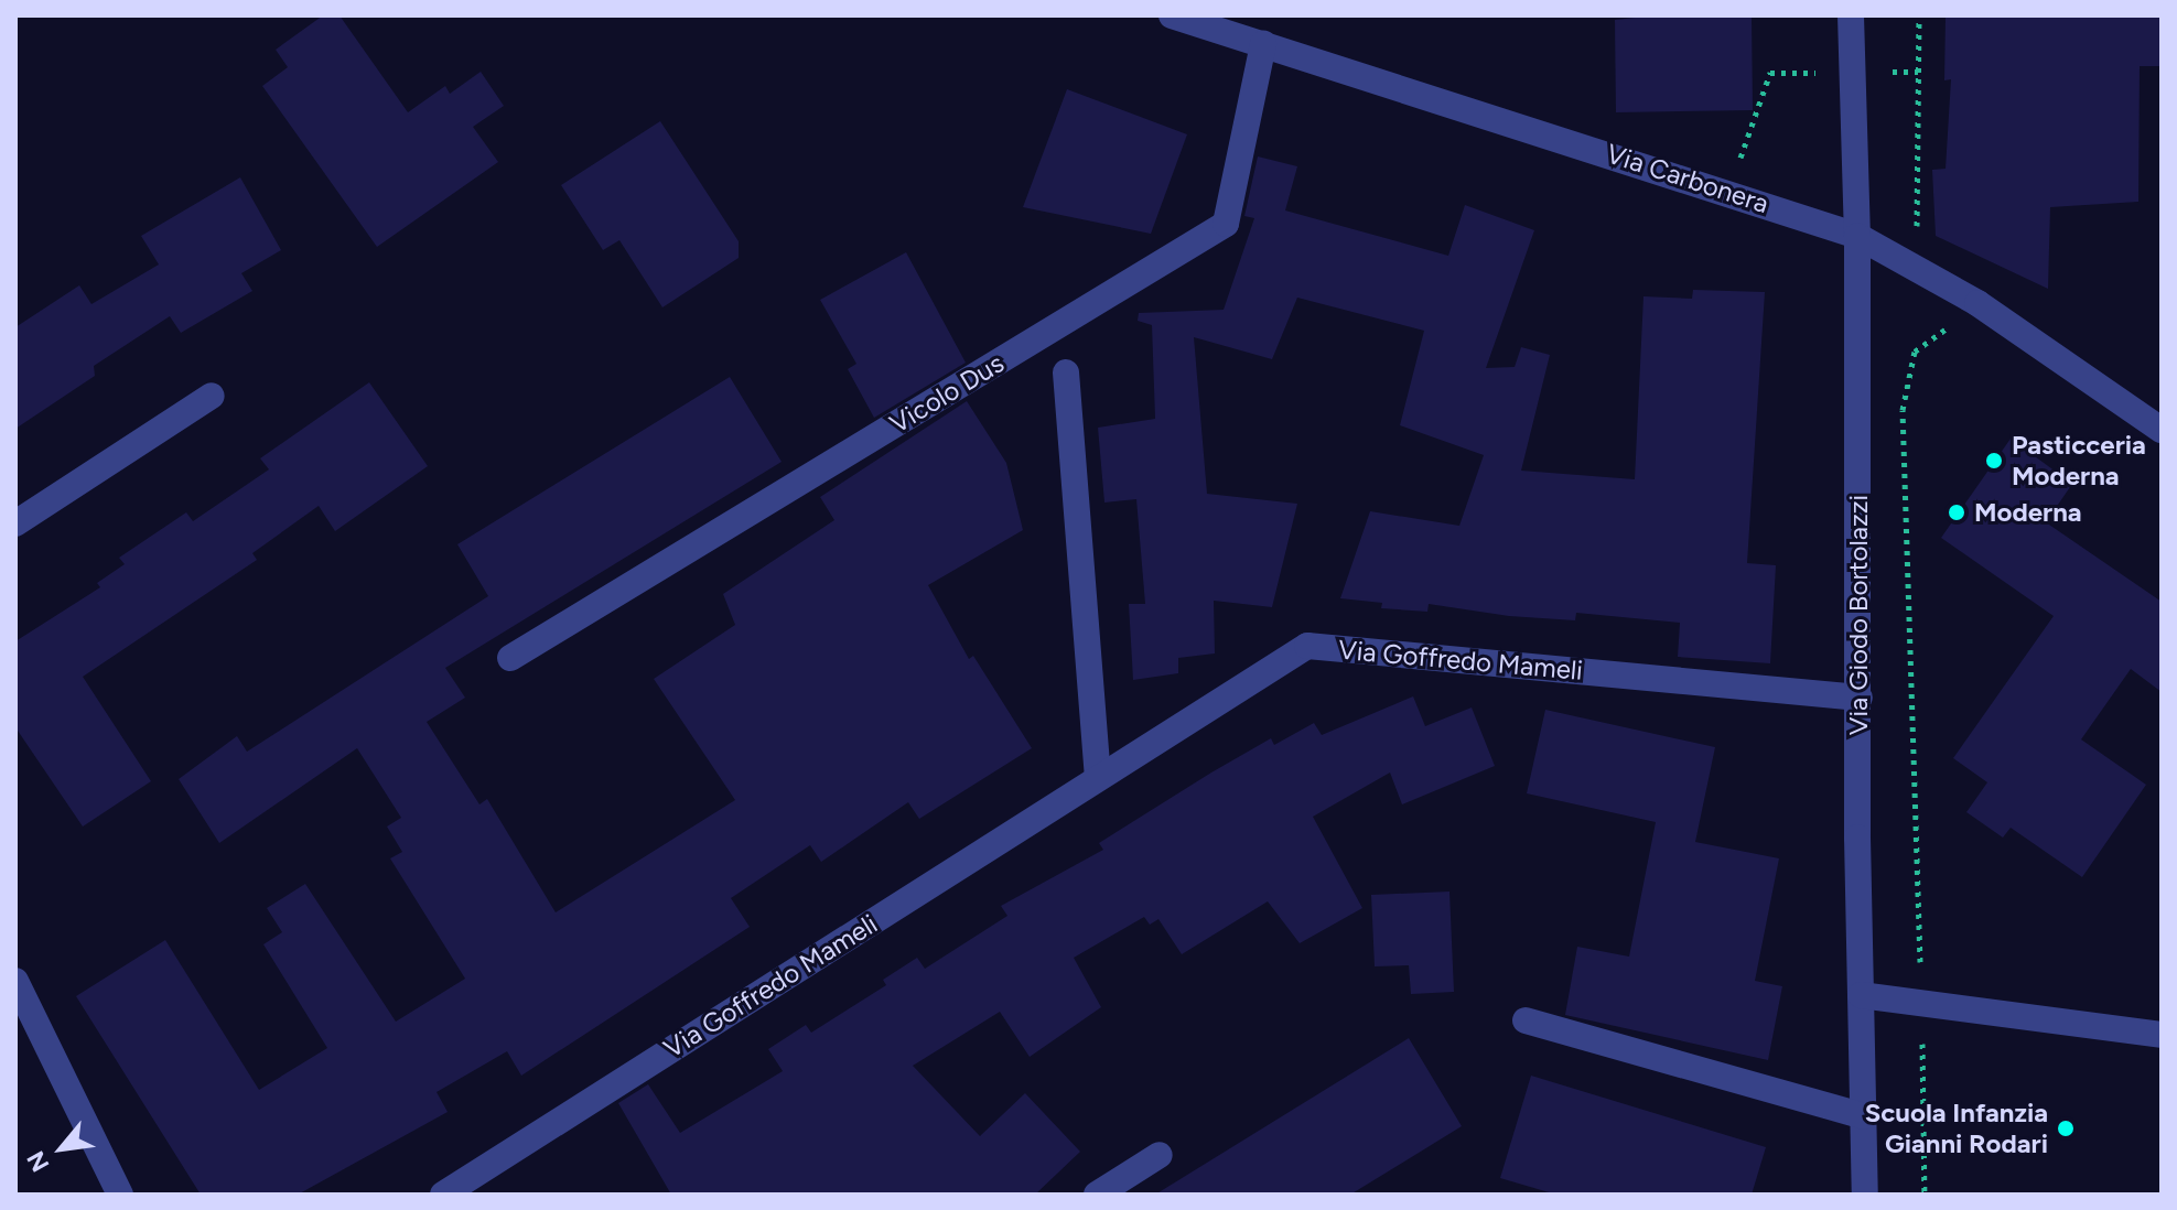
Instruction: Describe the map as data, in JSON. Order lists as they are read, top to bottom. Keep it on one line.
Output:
{"streets":{"street":["Via Carbonera","Vicolo Dus","Via Giodo Bortolazzi","Via Goffredo Mameli"]},"crossings":[["Via Carbonera","Vicolo Dus"],["Via Carbonera","Via Giodo Bortolazzi"],["Via Giodo Bortolazzi","Via Goffredo Mameli"]],"places":["Pasticceria Moderna","Moderna","Scuola Infanzia Gianni Rodari"],"north":"bottom left"}
